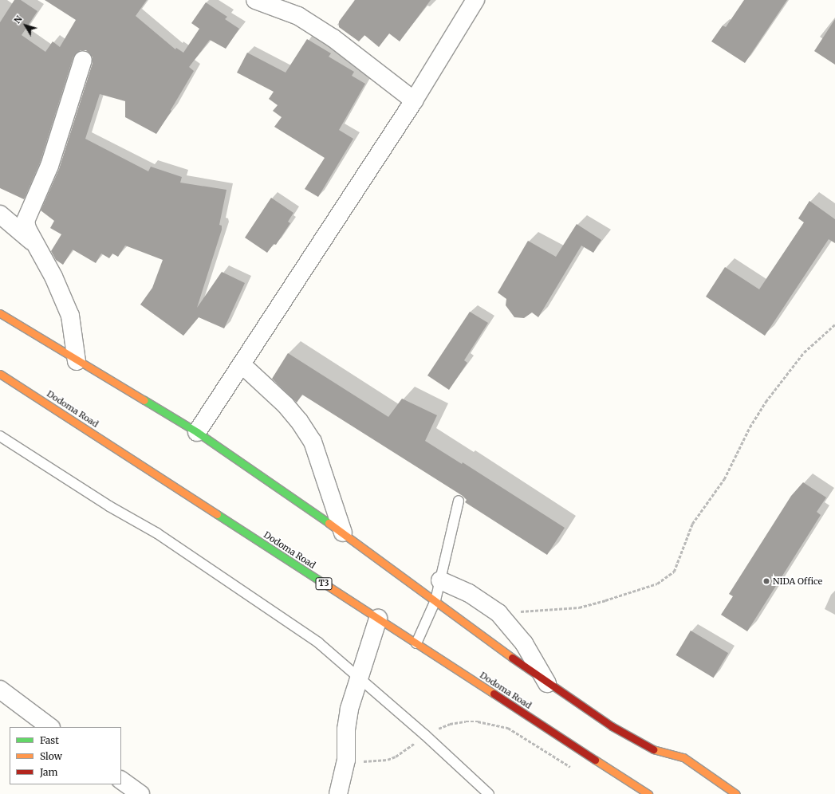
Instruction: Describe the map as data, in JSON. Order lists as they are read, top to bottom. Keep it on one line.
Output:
{"streets":{"main road":["Dodoma Road","T3"]},"places":["NIDA Office"],"legend":["Fast","Slow","Jam"],"north":"top left"}
